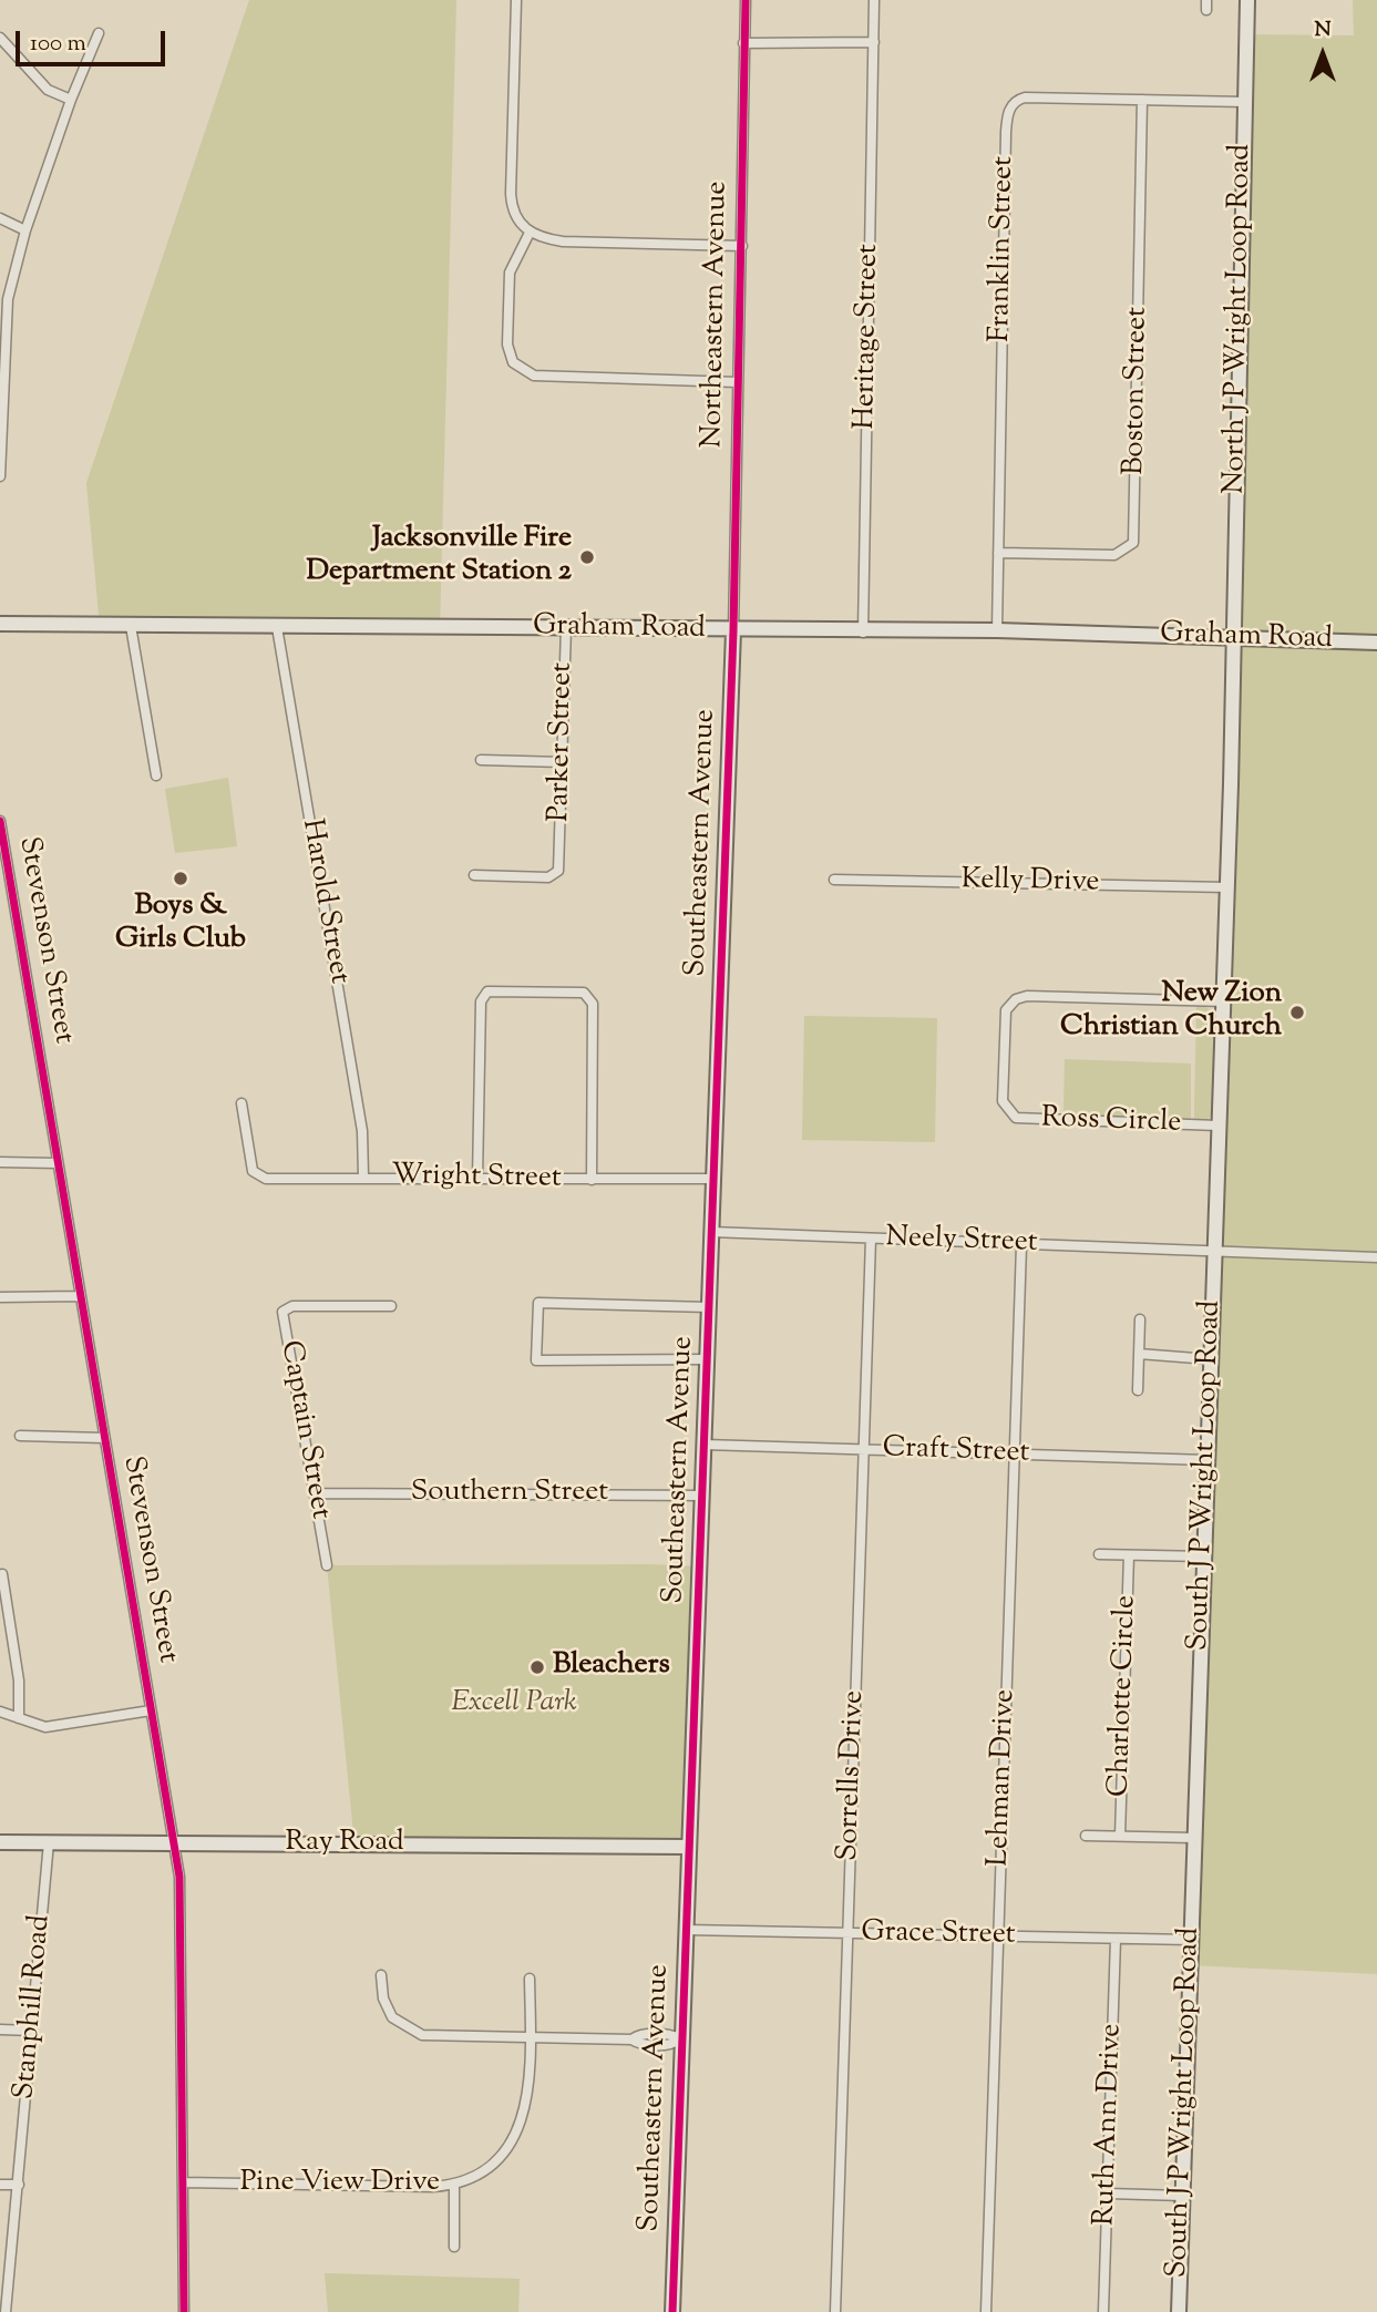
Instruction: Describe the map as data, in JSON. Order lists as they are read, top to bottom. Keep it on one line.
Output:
{"streets":{"main road":["North J P Wright Loop Road","Graham Road","Southeastern Avenue","South J P Wright Loop Road","Ray Road"],"street":["Franklin Street","Northeastern Avenue","Heritage Street","Boston Street","Parker Street","Kelly Drive","Harold Street","Stevenson Street","Ross Circle","Wright Street","Neely Street","Captain Street","Craft Street","Southern Street","Charlotte Circle","Sorrells Drive","Lehman Drive","Grace Street","Stanphill Road","Ruth Ann Drive","Pine View Drive"]},"crossings":[["Franklin Street","North J P Wright Loop Road"],["Franklin Street","Boston Street"],["Franklin Street","Graham Road"],["Northeastern Avenue","Graham Road"],["Northeastern Avenue","Southeastern Avenue"],["North J P Wright Loop Road","Graham Road"],["North J P Wright Loop Road","South J P Wright Loop Road"],["Heritage Street","Graham Road"],["Graham Road","Parker Street"],["Graham Road","Southeastern Avenue"],["Graham Road","Harold Street"],["Graham Road","South J P Wright Loop Road"],["Southeastern Avenue","Wright Street"],["Southeastern Avenue","Neely Street"],["Southeastern Avenue","Craft Street"],["Southeastern Avenue","Southern Street"],["Southeastern Avenue","Ray Road"],["Southeastern Avenue","Grace Street"],["Kelly Drive","South J P Wright Loop Road"],["Harold Street","Wright Street"],["Stevenson Street","Ray Road"],["Stevenson Street","Pine View Drive"],["Ross Circle","South J P Wright Loop Road"],["Neely Street","South J P Wright Loop Road"],["Neely Street","Sorrells Drive"],["Neely Street","Lehman Drive"],["Captain Street","Southern Street"],["Craft Street","South J P Wright Loop Road"],["Craft Street","Sorrells Drive"],["Craft Street","Lehman Drive"],["South J P Wright Loop Road","Charlotte Circle"],["South J P Wright Loop Road","Grace Street"],["Sorrells Drive","Grace Street"],["Lehman Drive","Grace Street"],["Ray Road","Stanphill Road"],["Grace Street","Ruth Ann Drive"]],"parks":["Excell Park"],"places":["Jacksonville Fire Department Station 2","Boys & Girls Club","New Zion Christian Church","Bleachers"],"scale_bar":"100 m","north":"top"}
